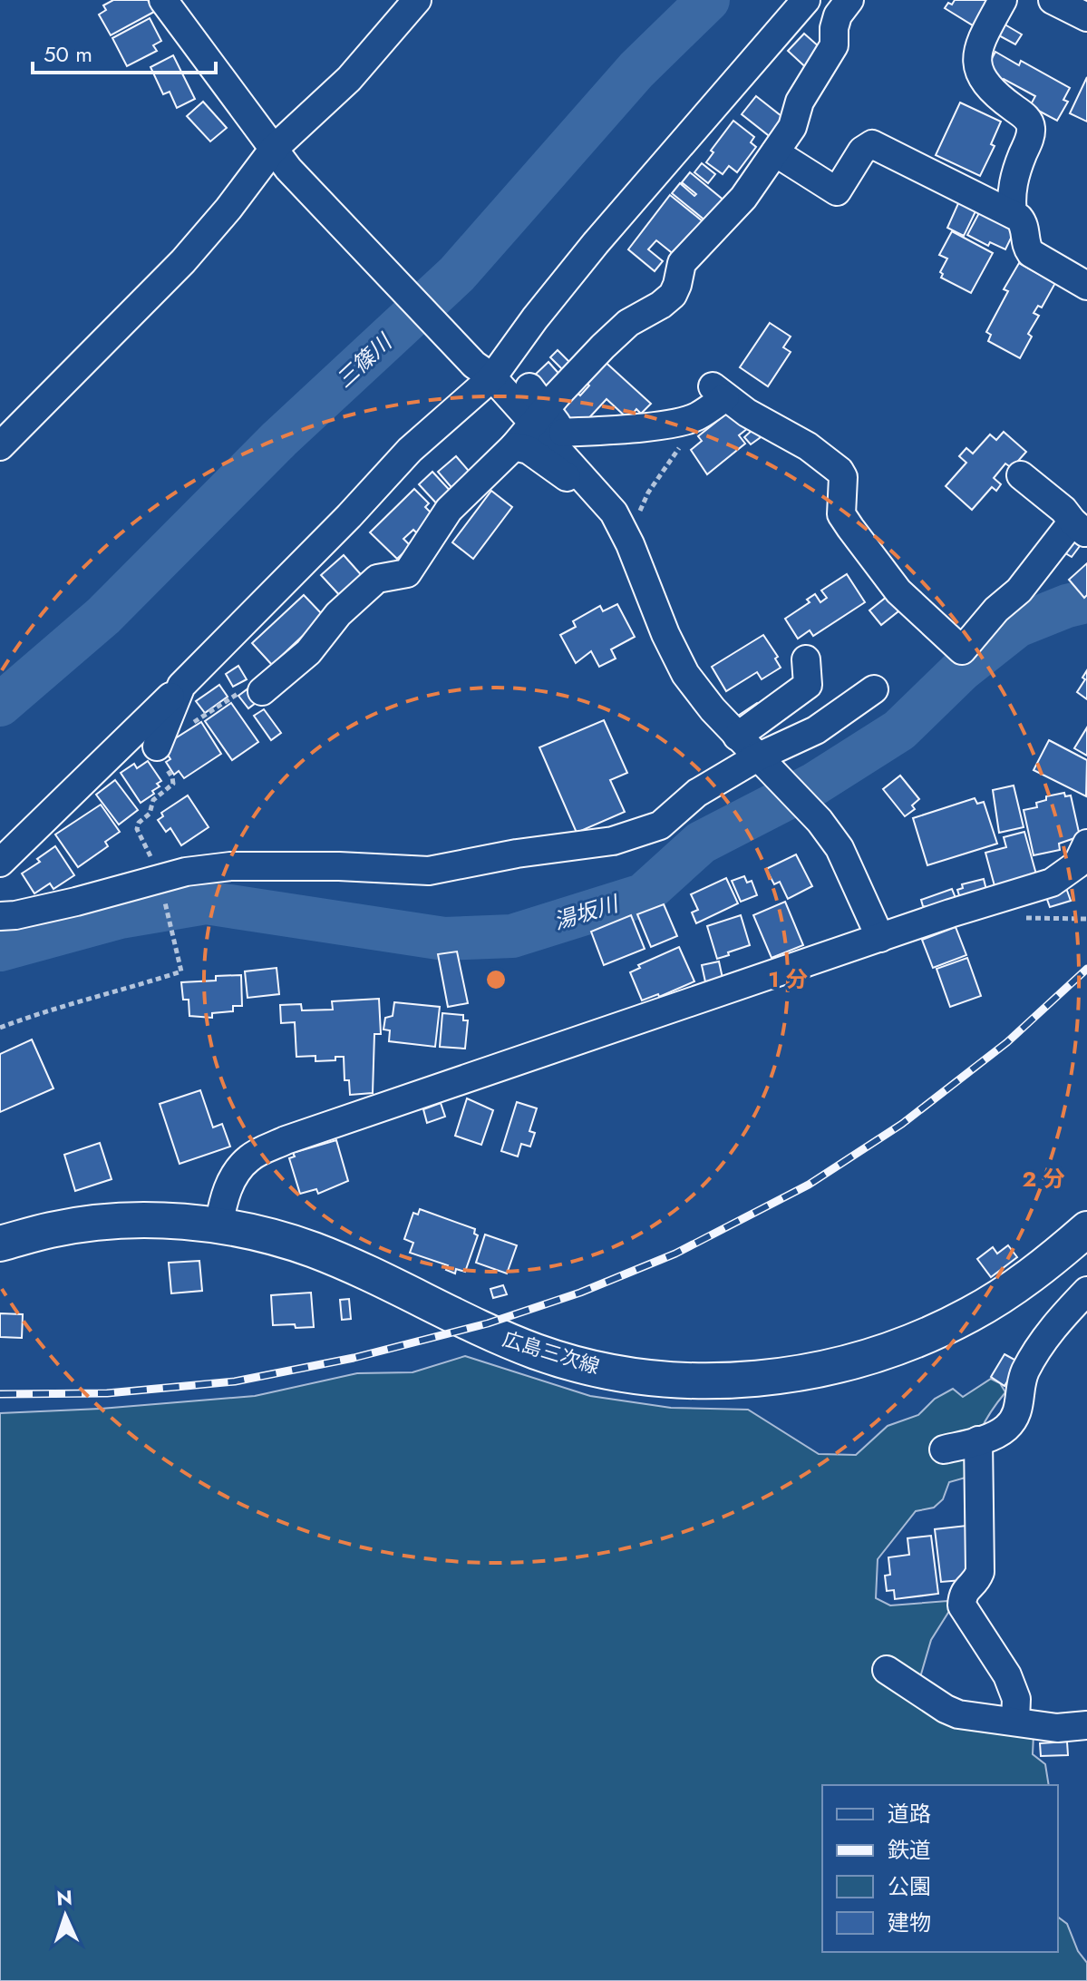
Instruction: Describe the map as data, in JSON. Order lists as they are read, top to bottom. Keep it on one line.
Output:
{"streets":{"main road":["広島三次線"]},"water":["三篠川","湯坂川"],"legend":["道路","鉄道","公園","建物"],"scale_bar":"50 m","north":"top","rings":["1 分","2 分"]}
